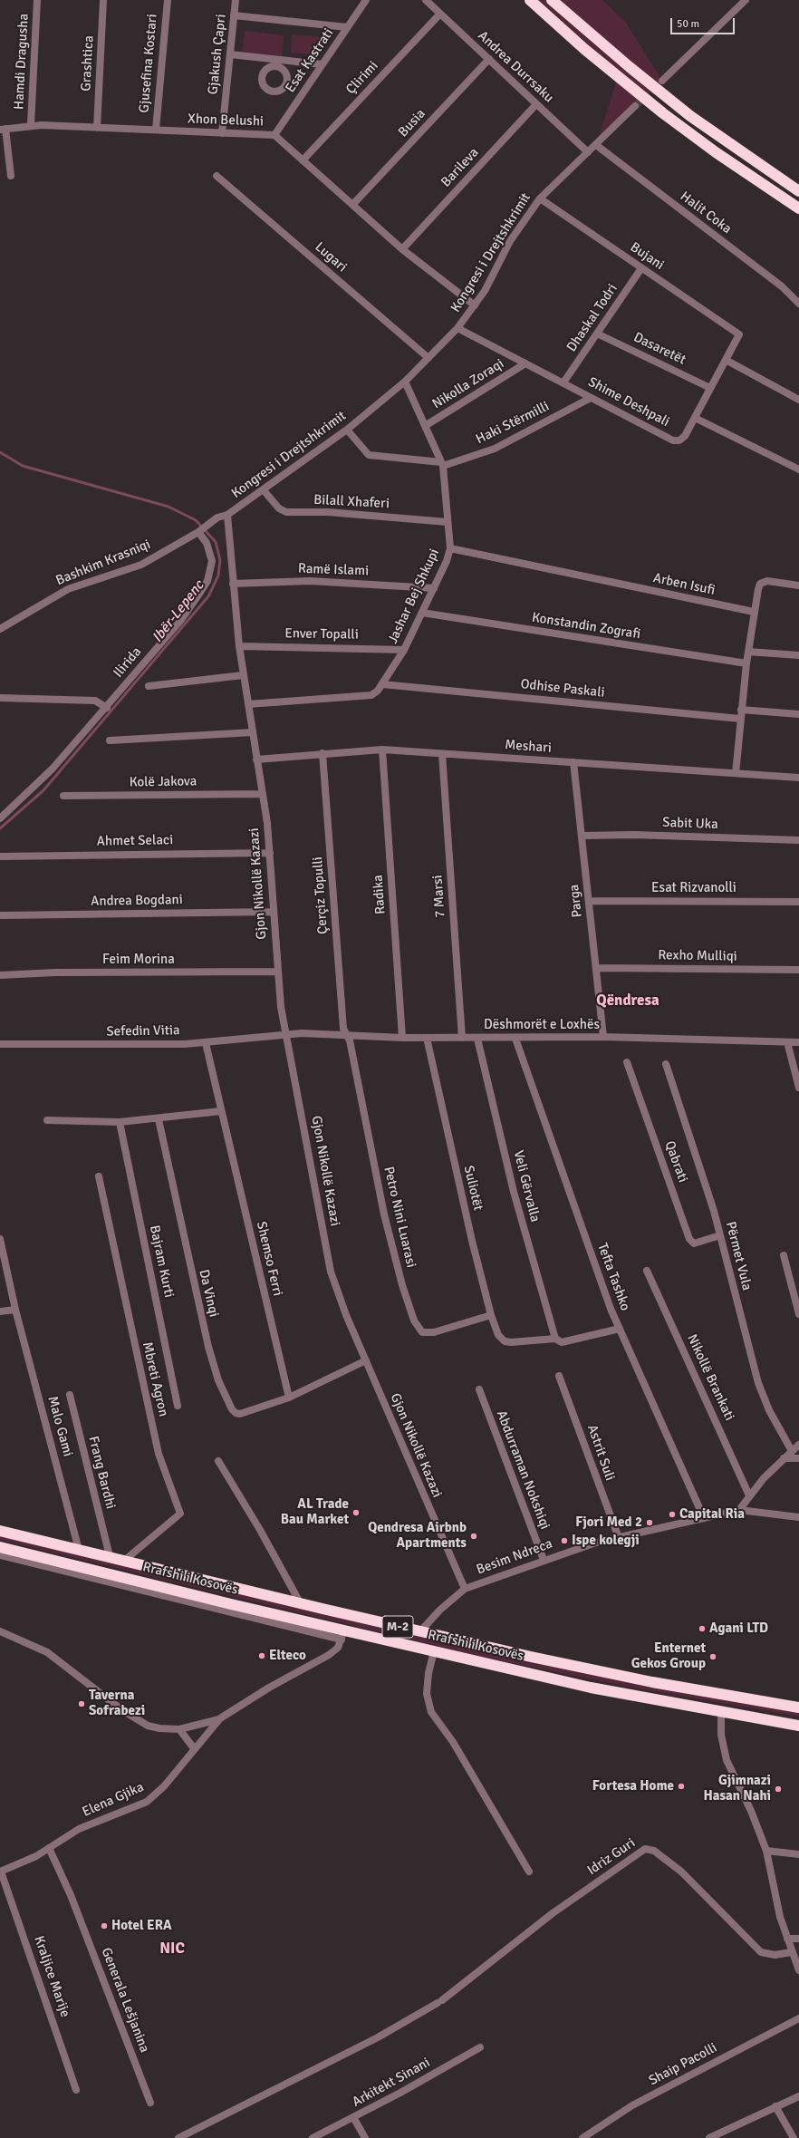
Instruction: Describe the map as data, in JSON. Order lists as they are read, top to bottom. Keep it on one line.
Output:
{"streets":{"highway":["Rrafshi i Kosovës","M-2"],"street":["Gjakush Çapri","Esat Kastrati","Hamdi Dragusha","Grashtica","Gjusefina Kostari","Andrea Durrsaku","Çlirimi","Xhon Belushi","Busia","Barileva","Halit Coka","Kongresi i Drejtshkrimit","Bujani","Lugari","Dhaskal Todri","Dasaretët","Nikolla Zoraqi","Shime Deshpali","Haki Stërmilli","Bilall Xhaferi","Bashkim Krasniqi","Ramë Islami","Arben Isufi","Jashar Bej Shkupi","Konstandin Zografi","Enver Topalli","Ilirida","Odhise Paskali","Meshari","Kolë Jakova","Sabit Uka","Ahmet Selaci","Gjon Nikollë Kazazi","Esat Rizvanolli","Radika","Çerçiz Topulli","7 Marsi","Andrea Bogdani","Parga","Rexho Mulliqi","Feim Morina","Dëshmorët e Loxhës","Sefedin Vitia","Qabrati","Veli Gërvalla","Suliotët","Petro Nini Luarasi","Përmet Vula","Shemso Ferri","Bajram Kurti","Tefta Tashko","Da Vinqi","Nikollë Brankati","Mbreti Agron","Malo Gami","Astrit Suli","Abdurraman Nokshiqi","Frang Bardhi","Besim Ndreca","Elena Gjika","Idriz Guri","Kraljice Marije","Generala Lešjanina","Shaip Pacolli","Arkitekt Sinani"]},"crossings":[["Gjakush Çapri","Xhon Belushi"],["Esat Kastrati","Xhon Belushi"],["Hamdi Dragusha","Xhon Belushi"],["Grashtica","Xhon Belushi"],["Gjusefina Kostari","Xhon Belushi"],["Andrea Durrsaku","Çlirimi"],["Andrea Durrsaku","Busia"],["Andrea Durrsaku","Barileva"],["Andrea Durrsaku","Kongresi i Drejtshkrimit"],["Çlirimi","Xhon Belushi"],["Xhon Belushi","Busia"],["Xhon Belushi","Barileva"],["Xhon Belushi","Kongresi i Drejtshkrimit"],["Halit Coka","Kongresi i Drejtshkrimit"],["Kongresi i Drejtshkrimit","Bujani"],["Kongresi i Drejtshkrimit","Lugari"],["Kongresi i Drejtshkrimit","Shime Deshpali"],["Kongresi i Drejtshkrimit","Bilall Xhaferi"],["Kongresi i Drejtshkrimit","Jashar Bej Shkupi"],["Kongresi i Drejtshkrimit","Gjon Nikollë Kazazi"],["Bujani","Dhaskal Todri"],["Bujani","Shime Deshpali"],["Dhaskal Todri","Dasaretët"],["Dhaskal Todri","Shime Deshpali"],["Dasaretët","Shime Deshpali"],["Nikolla Zoraqi","Shime Deshpali"],["Nikolla Zoraqi","Jashar Bej Shkupi"],["Shime Deshpali","Haki Stërmilli"],["Haki Stërmilli","Jashar Bej Shkupi"],["Bilall Xhaferi","Jashar Bej Shkupi"],["Bashkim Krasniqi","Ilirida"],["Ramë Islami","Jashar Bej Shkupi"],["Ramë Islami","Gjon Nikollë Kazazi"],["Arben Isufi","Jashar Bej Shkupi"],["Jashar Bej Shkupi","Konstandin Zografi"],["Jashar Bej Shkupi","Enver Topalli"],["Jashar Bej Shkupi","Odhise Paskali"],["Jashar Bej Shkupi","Gjon Nikollë Kazazi"],["Enver Topalli","Gjon Nikollë Kazazi"],["Meshari","Gjon Nikollë Kazazi"],["Meshari","Radika"],["Meshari","Çerçiz Topulli"],["Meshari","7 Marsi"],["Meshari","Parga"],["Kolë Jakova","Gjon Nikollë Kazazi"],["Sabit Uka","Parga"],["Ahmet Selaci","Gjon Nikollë Kazazi"],["Gjon Nikollë Kazazi","Andrea Bogdani"],["Gjon Nikollë Kazazi","Feim Morina"],["Gjon Nikollë Kazazi","Dëshmorët e Loxhës"],["Gjon Nikollë Kazazi","Sefedin Vitia"],["Gjon Nikollë Kazazi","Besim Ndreca"],["Esat Rizvanolli","Parga"],["Radika","Dëshmorët e Loxhës"],["Çerçiz Topulli","Dëshmorët e Loxhës"],["Çerçiz Topulli","Petro Nini Luarasi"],["7 Marsi","Dëshmorët e Loxhës"],["Parga","Rexho Mulliqi"],["Parga","Dëshmorët e Loxhës"],["Dëshmorët e Loxhës","Sefedin Vitia"],["Dëshmorët e Loxhës","Veli Gërvalla"],["Dëshmorët e Loxhës","Suliotët"],["Dëshmorët e Loxhës","Petro Nini Luarasi"],["Dëshmorët e Loxhës","Tefta Tashko"],["Sefedin Vitia","Shemso Ferri"],["Qabrati","Përmet Vula"],["Veli Gërvalla","Suliotët"],["Suliotët","Petro Nini Luarasi"],["Shemso Ferri","Da Vinqi"],["Tefta Tashko","Besim Ndreca"],["Mbreti Agron","Rrafshi i Kosovës"],["Malo Gami","Rrafshi i Kosovës"],["Astrit Suli","Besim Ndreca"],["Abdurraman Nokshiqi","Besim Ndreca"],["Frang Bardhi","Rrafshi i Kosovës"],["Besim Ndreca","Rrafshi i Kosovës"],["Rrafshi i Kosovës","Elena Gjika"],["Elena Gjika","Kraljice Marije"],["Elena Gjika","Generala Lešjanina"]],"districts":["Qëndresa","NIC"],"water":["Ibër-Lepenc"],"places":["AL Trade Bau Market","Capital Ria","Fjori Med 2","Qendresa Airbnb Apartments","Ispe kolegji","Agani LTD","Elteco","Enternet Gekos Group","Taverna Sofrabezi","Fortesa Home","Gjimnazi Hasan Nahi","Hotel ERA"],"scale_bar":"50 m"}
